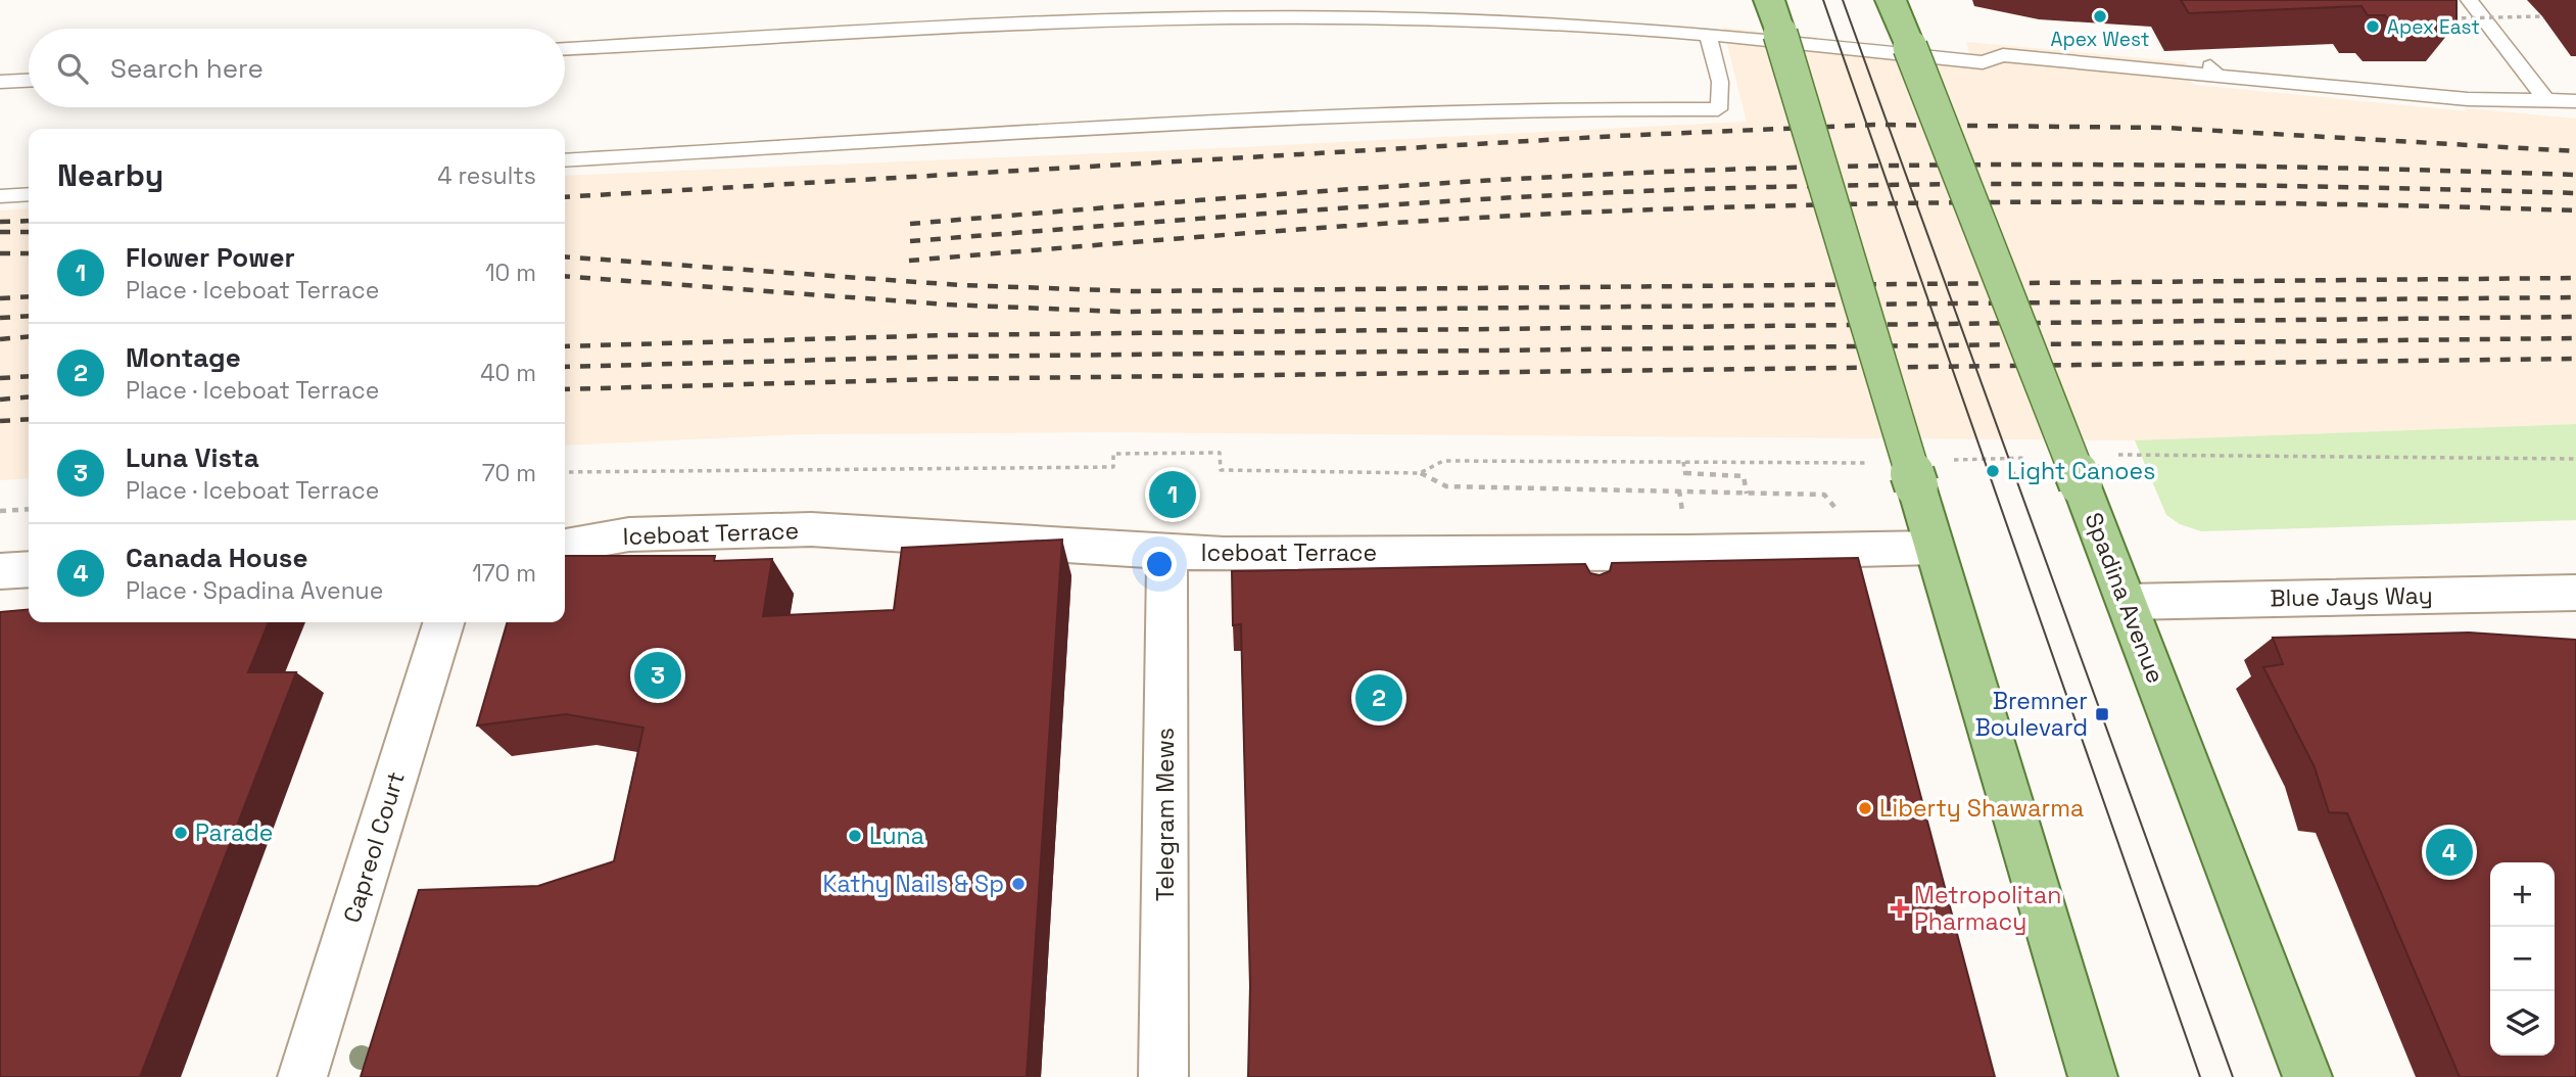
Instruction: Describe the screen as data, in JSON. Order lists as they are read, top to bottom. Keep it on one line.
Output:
{"streets":{"main road":["Spadina Avenue"],"street":["Iceboat Terrace","Blue Jays Way","Telegram Mews","Capreol Court"]},"crossings":[["Iceboat Terrace","Telegram Mews"],["Blue Jays Way","Spadina Avenue"]],"places":{"other":["Apex West","Apex East","Light Canoes","Liberty Shawarma","Parade","Luna","Kathy Nails & Sp"],"transit":["Bremner Boulevard"],"health":["Metropolitan Pharmacy"]},"page":{"search":"Search here","heading":["Nearby","4 results"],"list":[{"mark":"1","name":"Flower Power","note":"Place · Iceboat Terrace","value":"10 m"},{"mark":"2","name":"Montage","note":"Place · Iceboat Terrace","value":"40 m"},{"mark":"3","name":"Luna Vista","note":"Place · Iceboat Terrace","value":"70 m"},{"mark":"4","name":"Canada House","note":"Place · Spadina Avenue","value":"170 m"}],"pins":["1","3","2","4"],"map_buttons":["+","−"]}}
